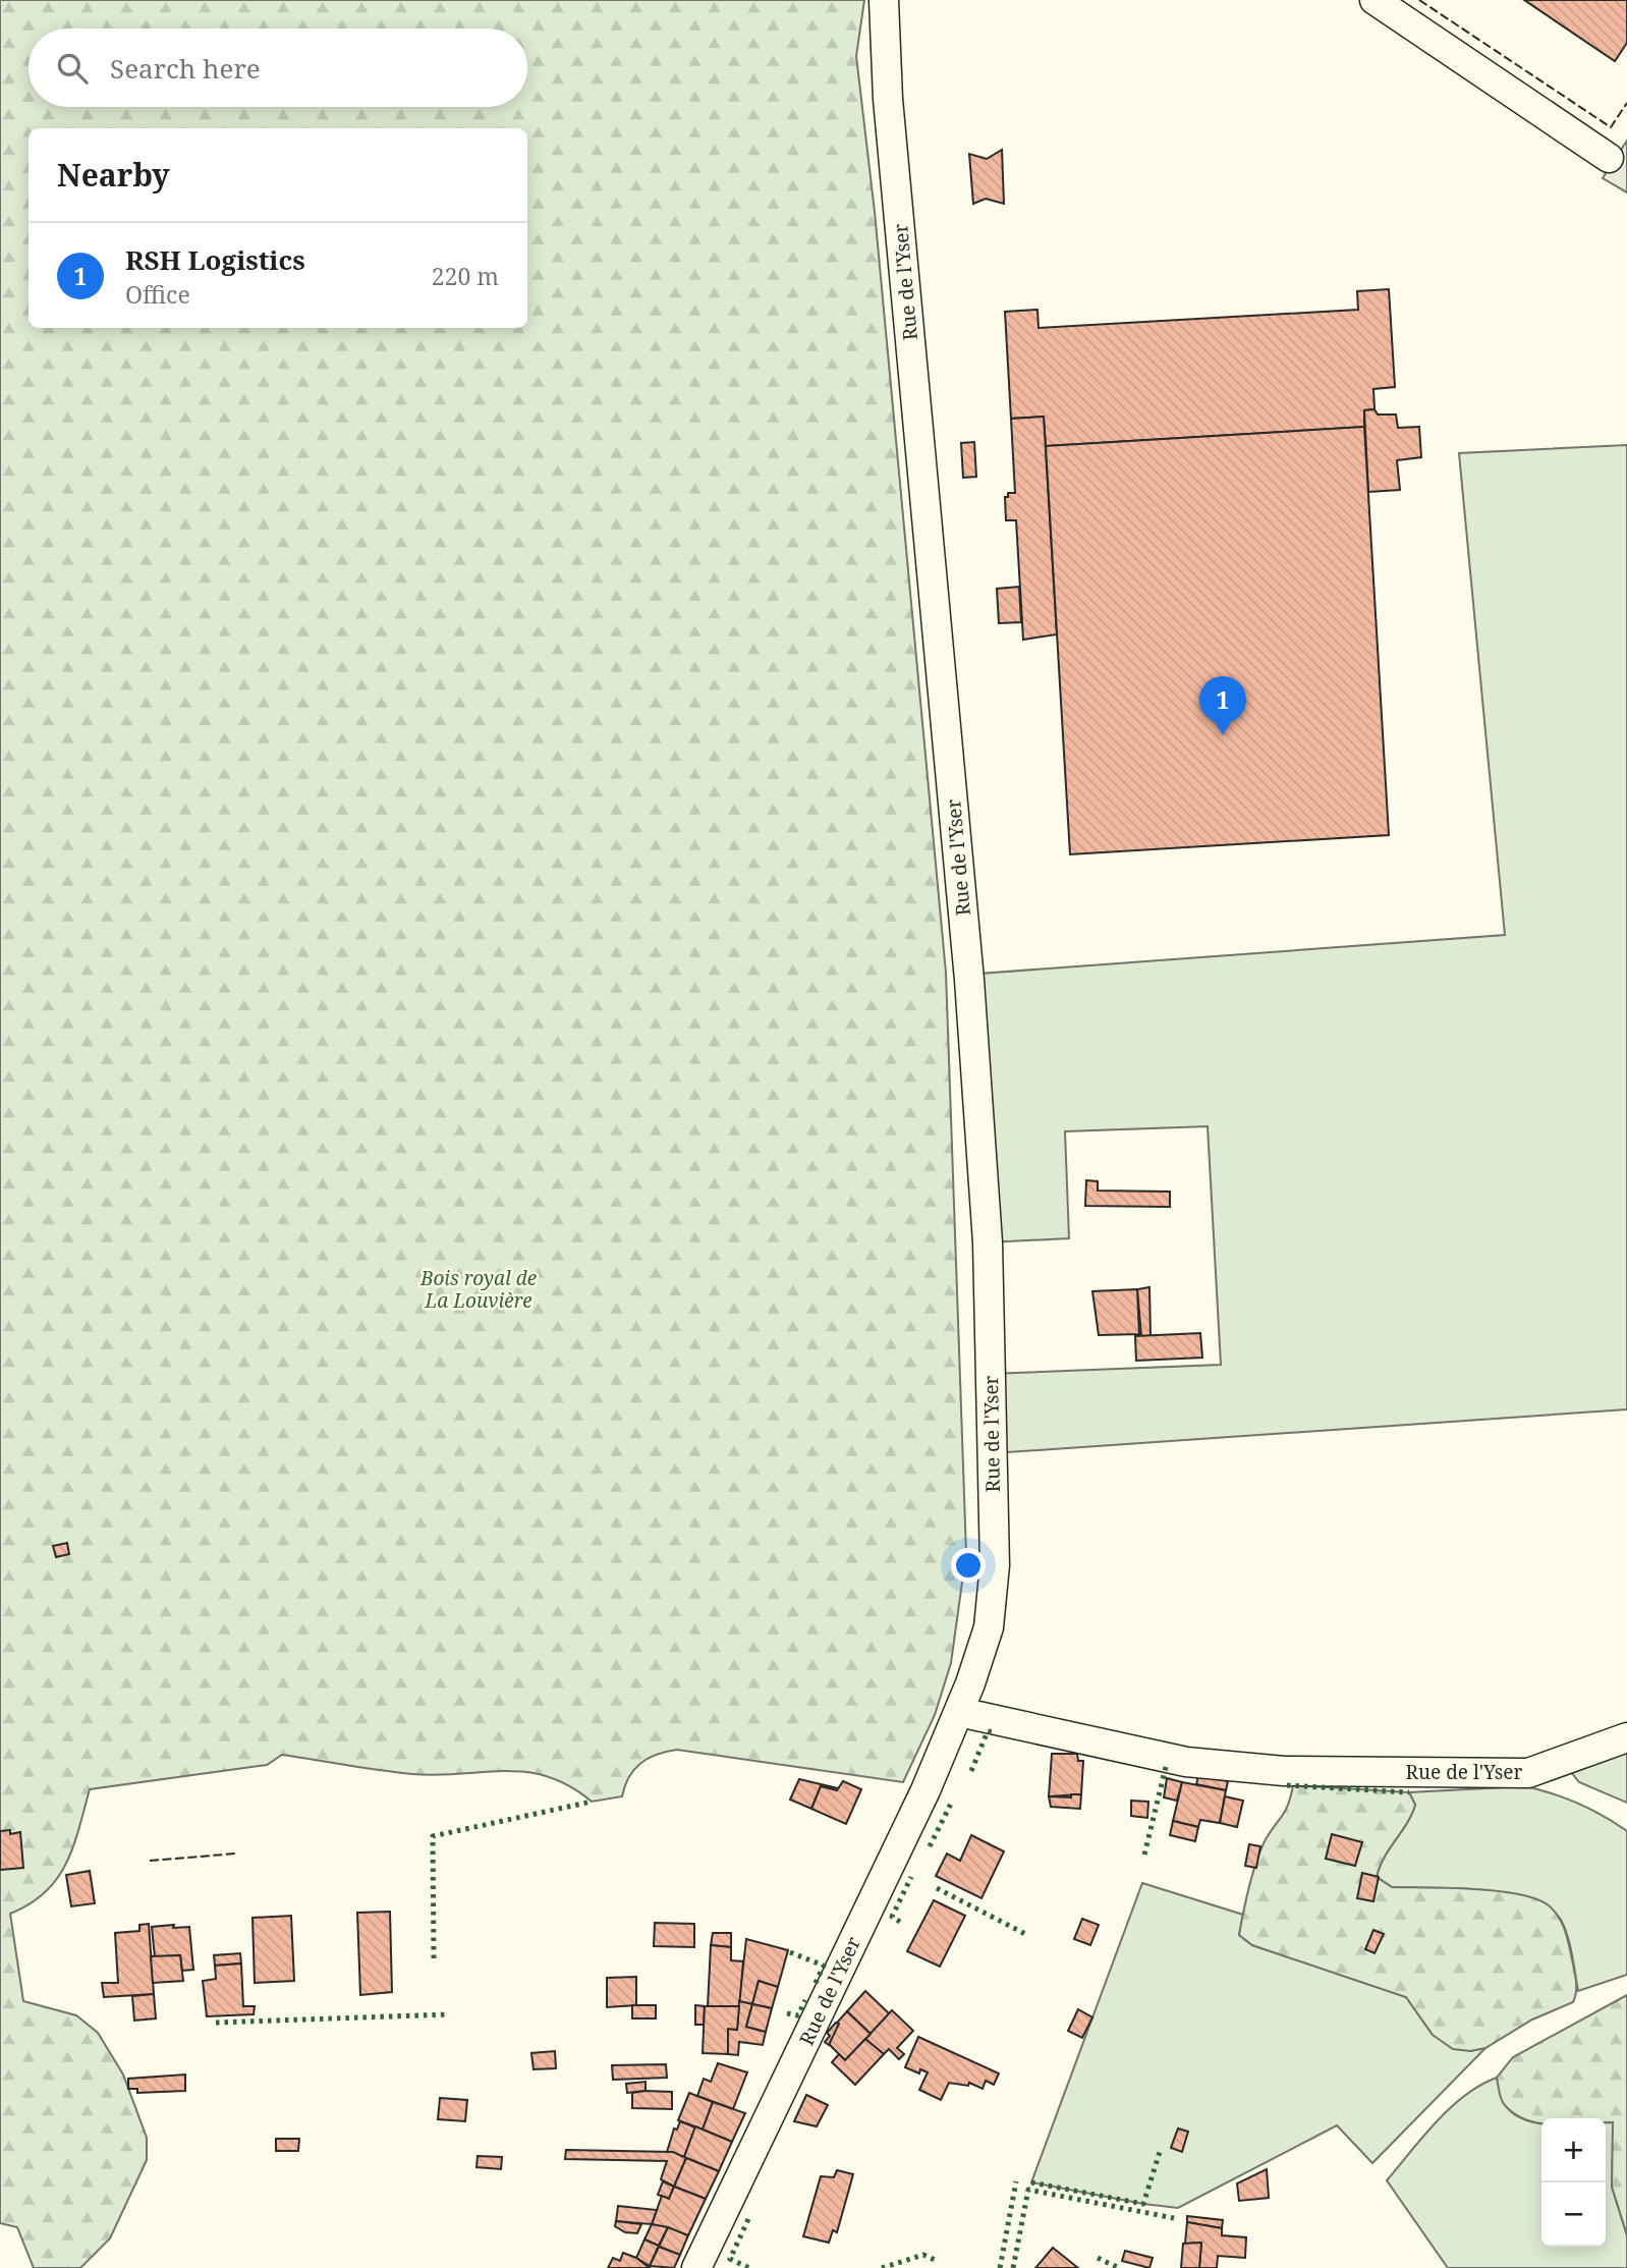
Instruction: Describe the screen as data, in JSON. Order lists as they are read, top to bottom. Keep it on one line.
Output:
{"streets":{"street":["Rue de l'Yser"]},"parks":["Bois royal de La Louvière"],"page":{"search":"Search here","heading":"Nearby","list":[{"mark":"1","name":"RSH Logistics","note":"Office","value":"220 m"}],"pins":"1","map_buttons":["+","−"]}}
